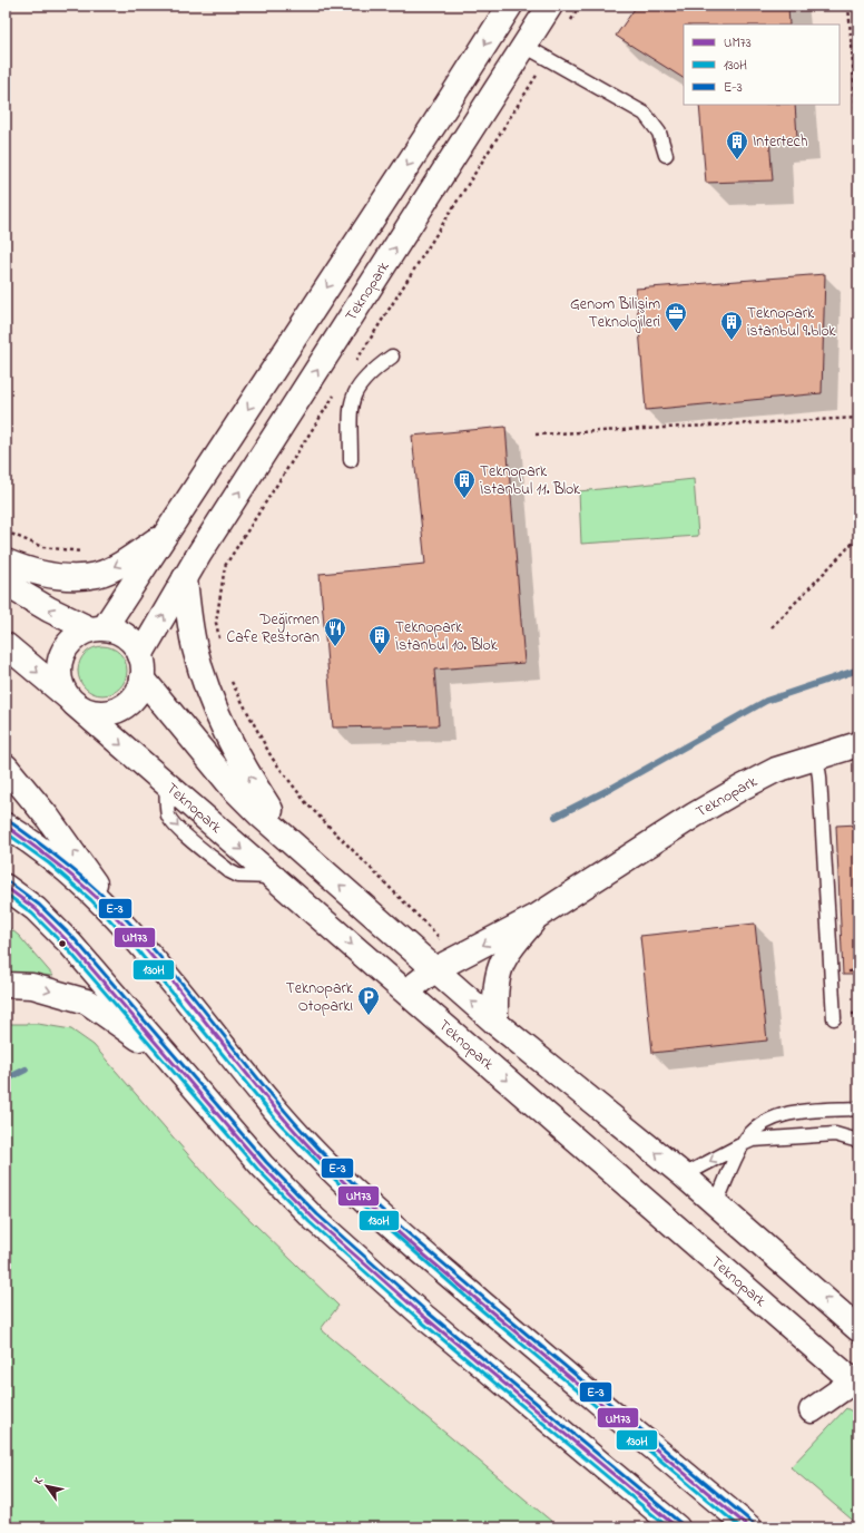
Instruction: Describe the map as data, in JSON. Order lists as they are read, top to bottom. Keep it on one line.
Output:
{"streets":{"main road":["Teknopark"]},"places":{"building":["Intertech","Teknopark istanbul 9.blok","Teknopark İstanbul 11. Blok","Teknopark İstanbul 10. Blok"],"office":["Genom Bilişim Teknolojileri"],"restaurant":["Değirmen Cafe Restoran"],"parking":["Teknopark Otoparkı"]},"lines":["transit line E-3","transit line UM73","transit line 130H"],"legend":["UM73","130H","E-3"],"north":"top left"}
